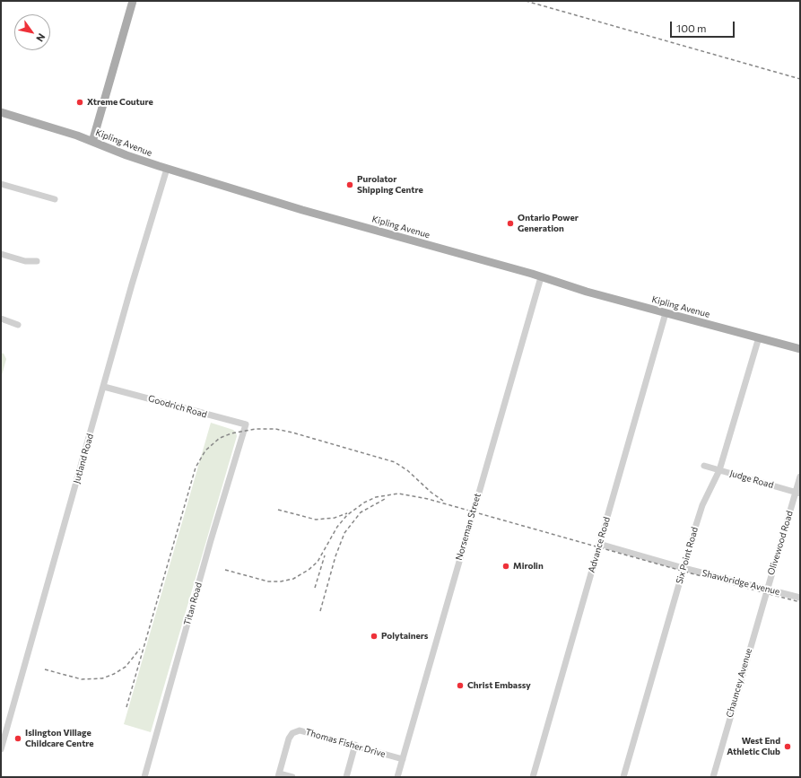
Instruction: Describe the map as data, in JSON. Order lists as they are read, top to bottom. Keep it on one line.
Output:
{"streets":{"main road":["Kipling Avenue"],"street":["Goodrich Road","Jutland Road","Judge Road","Norseman Street","Olivewood Road","Advance Road","Six Point Road","Shawbridge Avenue","Titan Road","Chauncey Avenue","Thomas Fisher Drive"]},"crossings":[["Kipling Avenue","Jutland Road"],["Kipling Avenue","Norseman Street"],["Kipling Avenue","Advance Road"],["Kipling Avenue","Six Point Road"],["Goodrich Road","Jutland Road"],["Goodrich Road","Titan Road"],["Judge Road","Olivewood Road"],["Judge Road","Six Point Road"],["Norseman Street","Thomas Fisher Drive"],["Olivewood Road","Shawbridge Avenue"],["Olivewood Road","Chauncey Avenue"],["Advance Road","Shawbridge Avenue"],["Six Point Road","Shawbridge Avenue"],["Shawbridge Avenue","Chauncey Avenue"]],"places":["Xtreme Couture","Purolator Shipping Centre","Ontario Power Generation","Mirolin","Polytainers","Christ Embassy","Islington Village Childcare Centre","West End Athletic Club"],"scale_bar":"100 m","north":"bottom right"}
